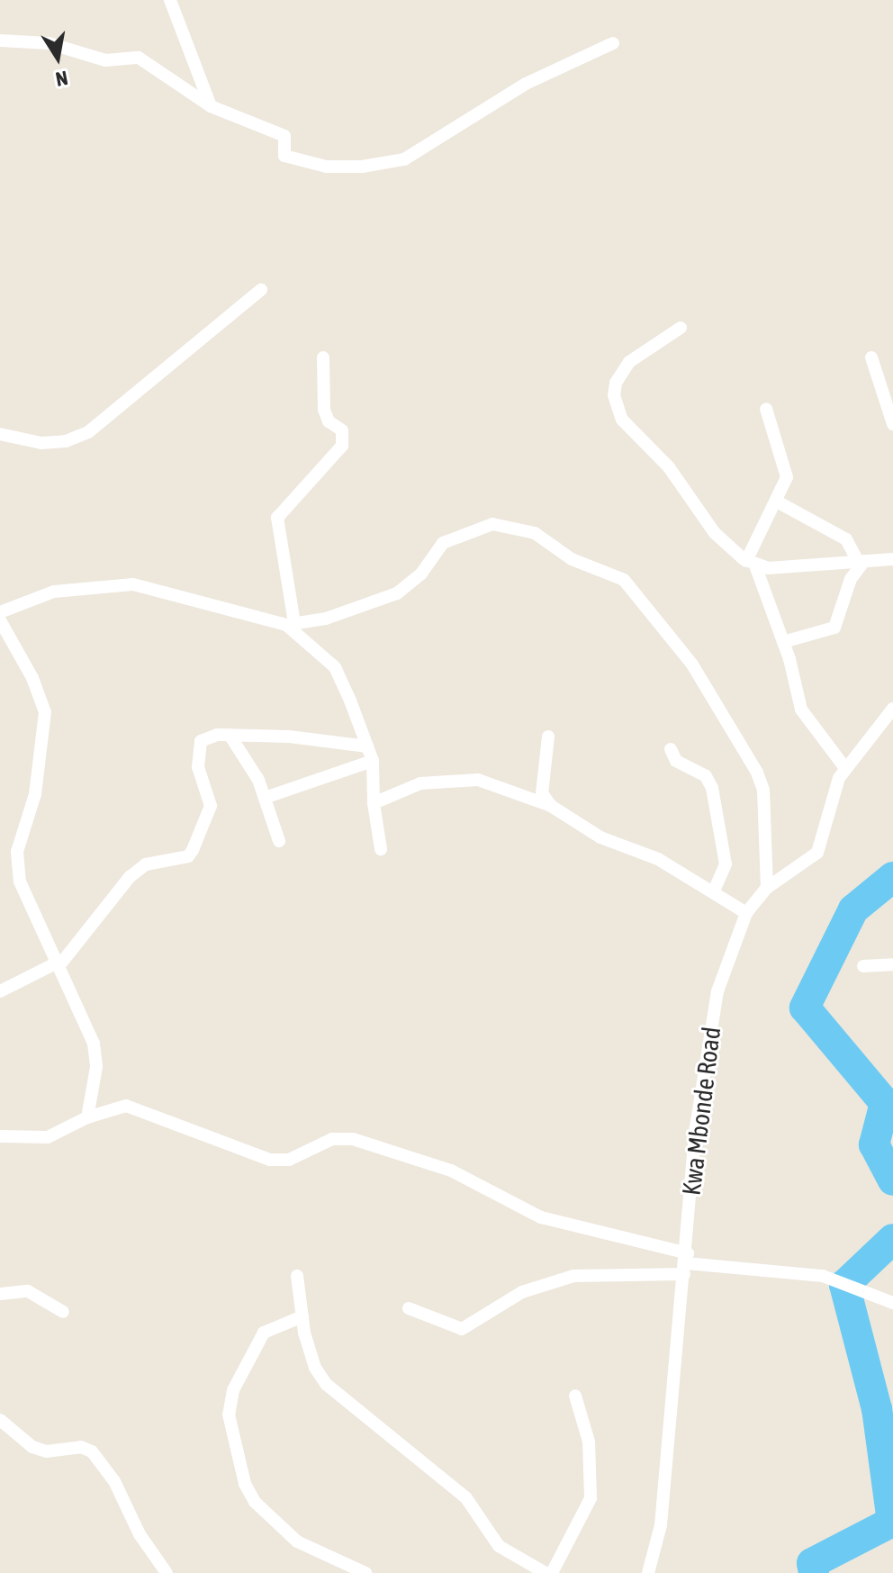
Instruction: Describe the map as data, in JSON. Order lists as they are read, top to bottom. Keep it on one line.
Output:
{"streets":{"street":["Kwa Mbonde Road"]},"north":"bottom"}
